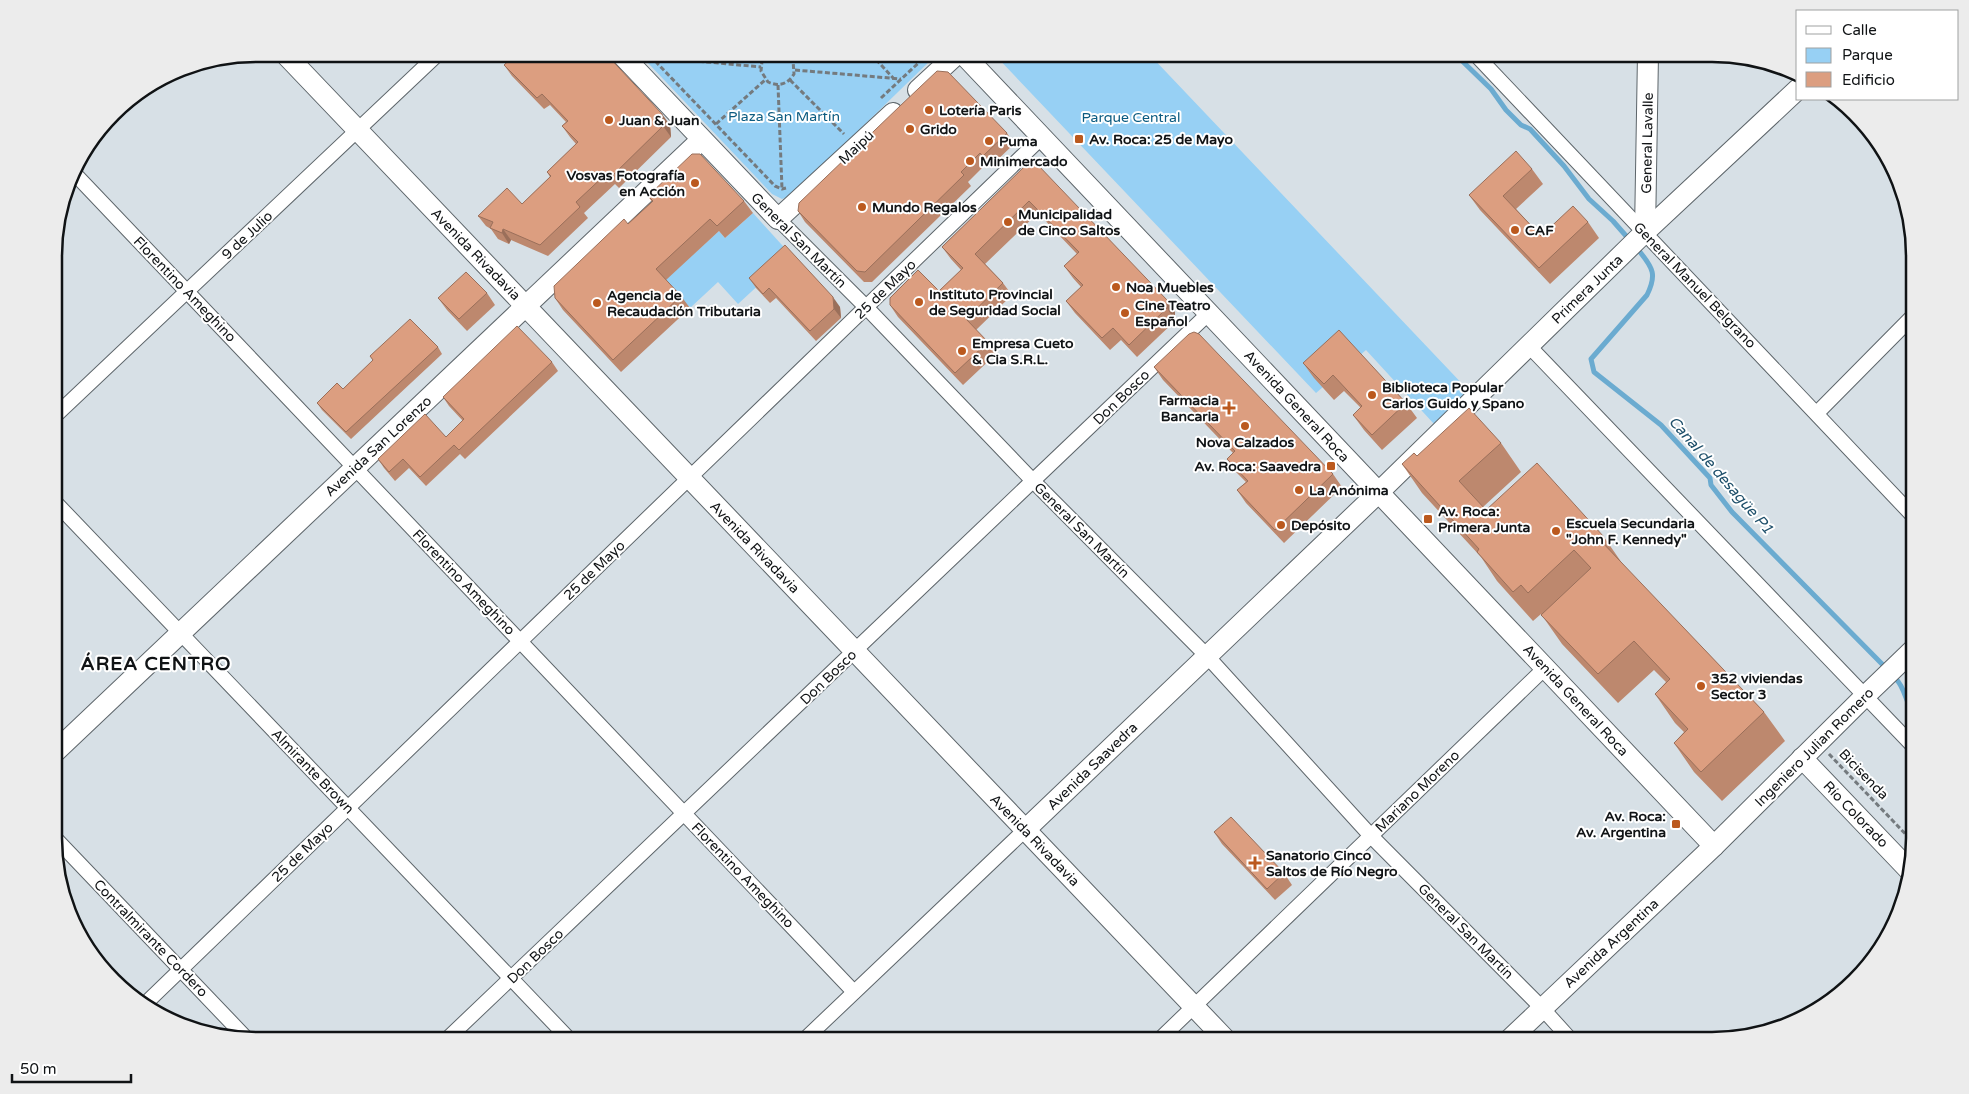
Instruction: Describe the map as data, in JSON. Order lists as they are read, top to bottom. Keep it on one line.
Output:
{"streets":{"street":["General Lavalle","Maipú","9 de Julio","General San Martín","Avenida Rivadavia","General Manuel Belgrano","Florentino Ameghino","25 de Mayo","Primera Junta","Don Bosco","Avenida General Roca","Avenida San Lorenzo","Ingeniero Julian Romero","Avenida Saavedra","Almirante Brown","Mariano Moreno","Río Colorado","Contralmirante Cordero","Avenida Argentina"],"path":["Bicisenda"]},"crossings":[["General Lavalle","General Manuel Belgrano"],["General Lavalle","Primera Junta"],["Maipú","General San Martín"],["9 de Julio","Avenida Rivadavia"],["9 de Julio","Florentino Ameghino"],["General San Martín","25 de Mayo"],["General San Martín","Don Bosco"],["General San Martín","Avenida San Lorenzo"],["General San Martín","Avenida Saavedra"],["General San Martín","Mariano Moreno"],["General San Martín","Avenida Argentina"],["Avenida Rivadavia","25 de Mayo"],["Avenida Rivadavia","Don Bosco"],["Avenida Rivadavia","Avenida San Lorenzo"],["Avenida Rivadavia","Avenida Saavedra"],["Avenida Rivadavia","Mariano Moreno"],["General Manuel Belgrano","Primera Junta"],["Florentino Ameghino","25 de Mayo"],["Florentino Ameghino","Don Bosco"],["Florentino Ameghino","Avenida San Lorenzo"],["Florentino Ameghino","Avenida Saavedra"],["25 de Mayo","Avenida General Roca"],["25 de Mayo","Almirante Brown"],["25 de Mayo","Contralmirante Cordero"],["Primera Junta","Avenida General Roca"],["Primera Junta","Avenida Saavedra"],["Don Bosco","Avenida General Roca"],["Don Bosco","Almirante Brown"],["Avenida General Roca","Ingeniero Julian Romero"],["Avenida General Roca","Avenida Saavedra"],["Avenida General Roca","Mariano Moreno"],["Avenida General Roca","Avenida Argentina"],["Avenida San Lorenzo","Almirante Brown"],["Ingeniero Julian Romero","Bicisenda"],["Ingeniero Julian Romero","Río Colorado"],["Ingeniero Julian Romero","Avenida Argentina"]],"districts":["ÁREA CENTRO"],"water":["Canal de desagüe P1"],"parks":["Plaza San Martín","Parque Central"],"places":{"other":["Lotería Paris","Juan & Juan","Grido","Puma","Minimercado","Vosvas Fotografía en Acción","Mundo Regalos","Municipalidad de Cinco Saltos","CAF","Noa Muebles","Instituto Provincial de Seguridad Social","Agencia de Recaudación Tributaria","Cine Teatro Español","Empresa Cueto & Cia S.R.L.","Biblioteca Popular Carlos Guido y Spano","Nova Calzados","La Anónima","Depósito","Escuela Secundaria \"John F. Kennedy\"","352 viviendas Sector 3"],"transit":["Av. Roca: 25 de Mayo","Av. Roca: Saavedra","Av. Roca: Primera Junta","Av. Roca: Av. Argentina"],"health":["Farmacia Bancaria","Sanatorio Cinco Saltos de Río Negro"]},"legend":["Calle","Parque","Edificio"],"scale_bar":"50 m"}
